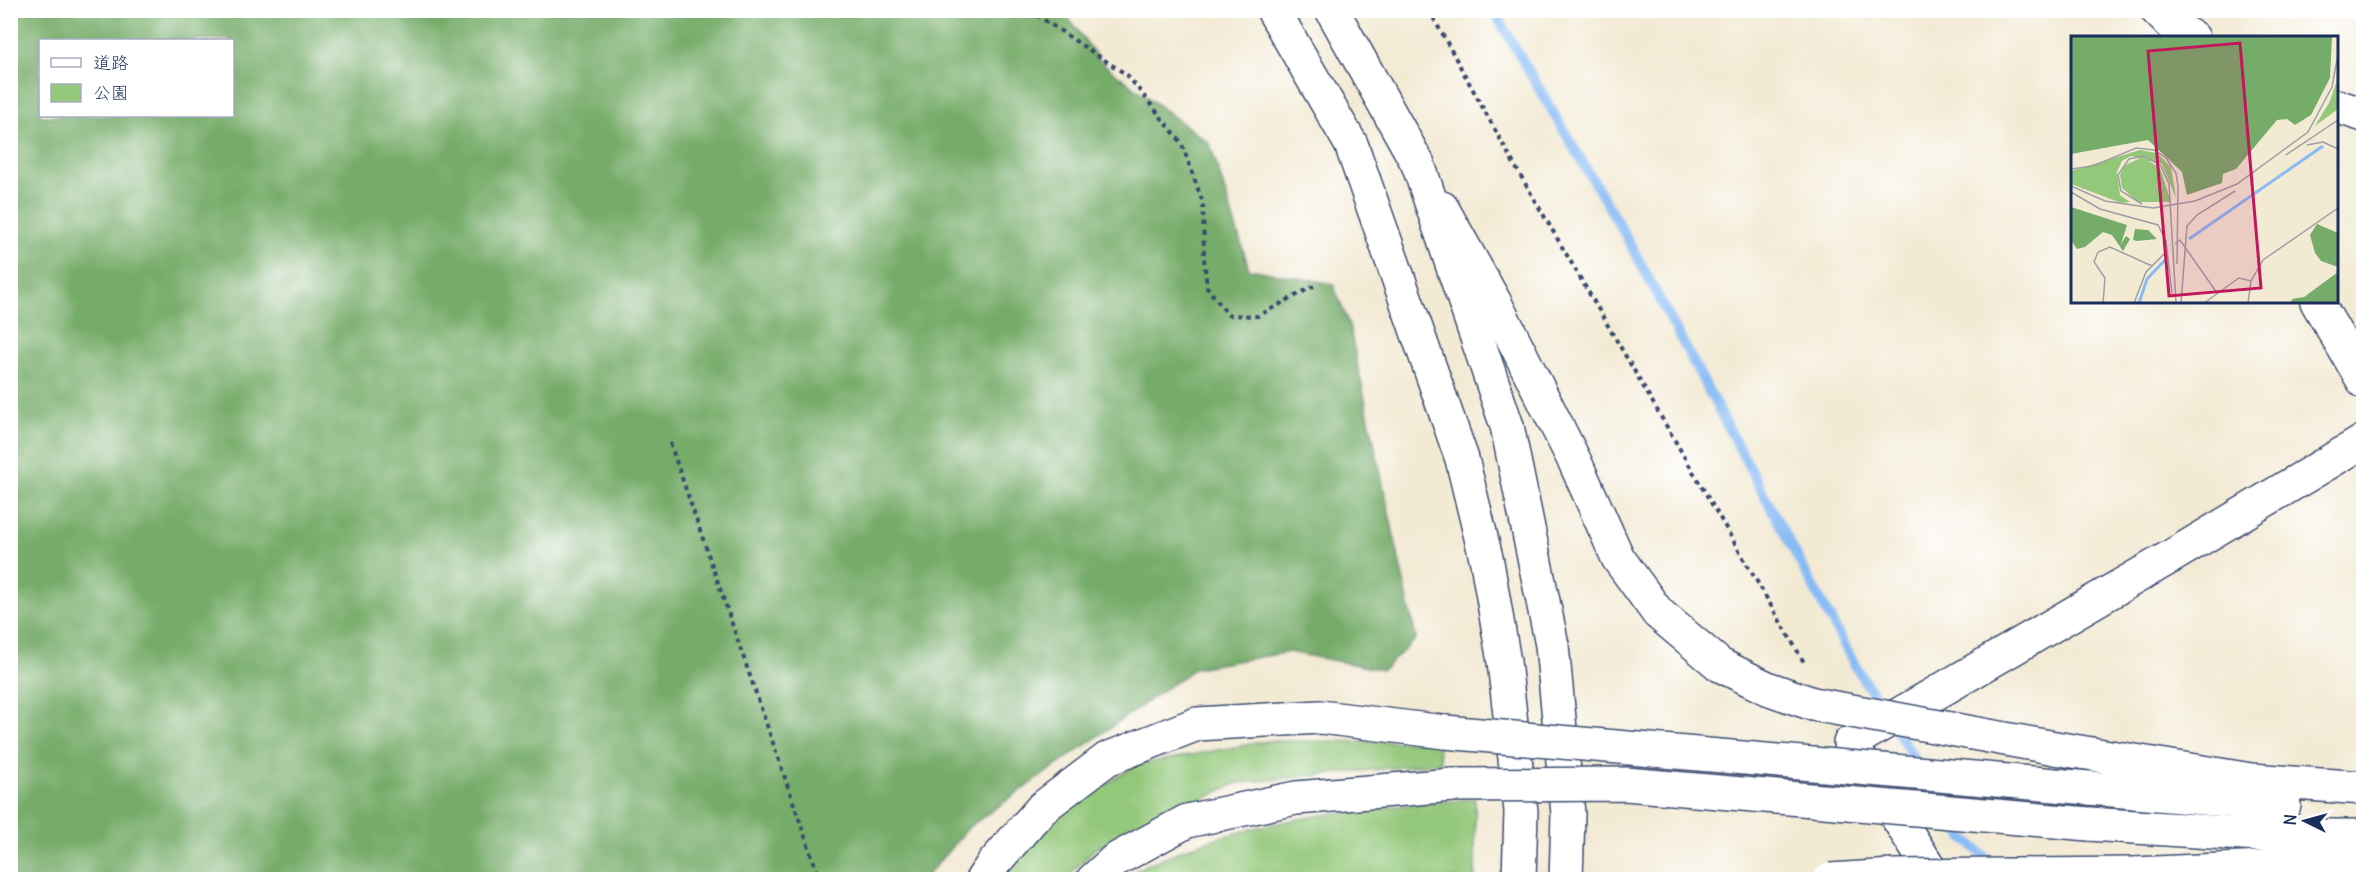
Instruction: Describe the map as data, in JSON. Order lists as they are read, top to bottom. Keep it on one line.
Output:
{"legend":["道路","公園"],"north":"left"}
